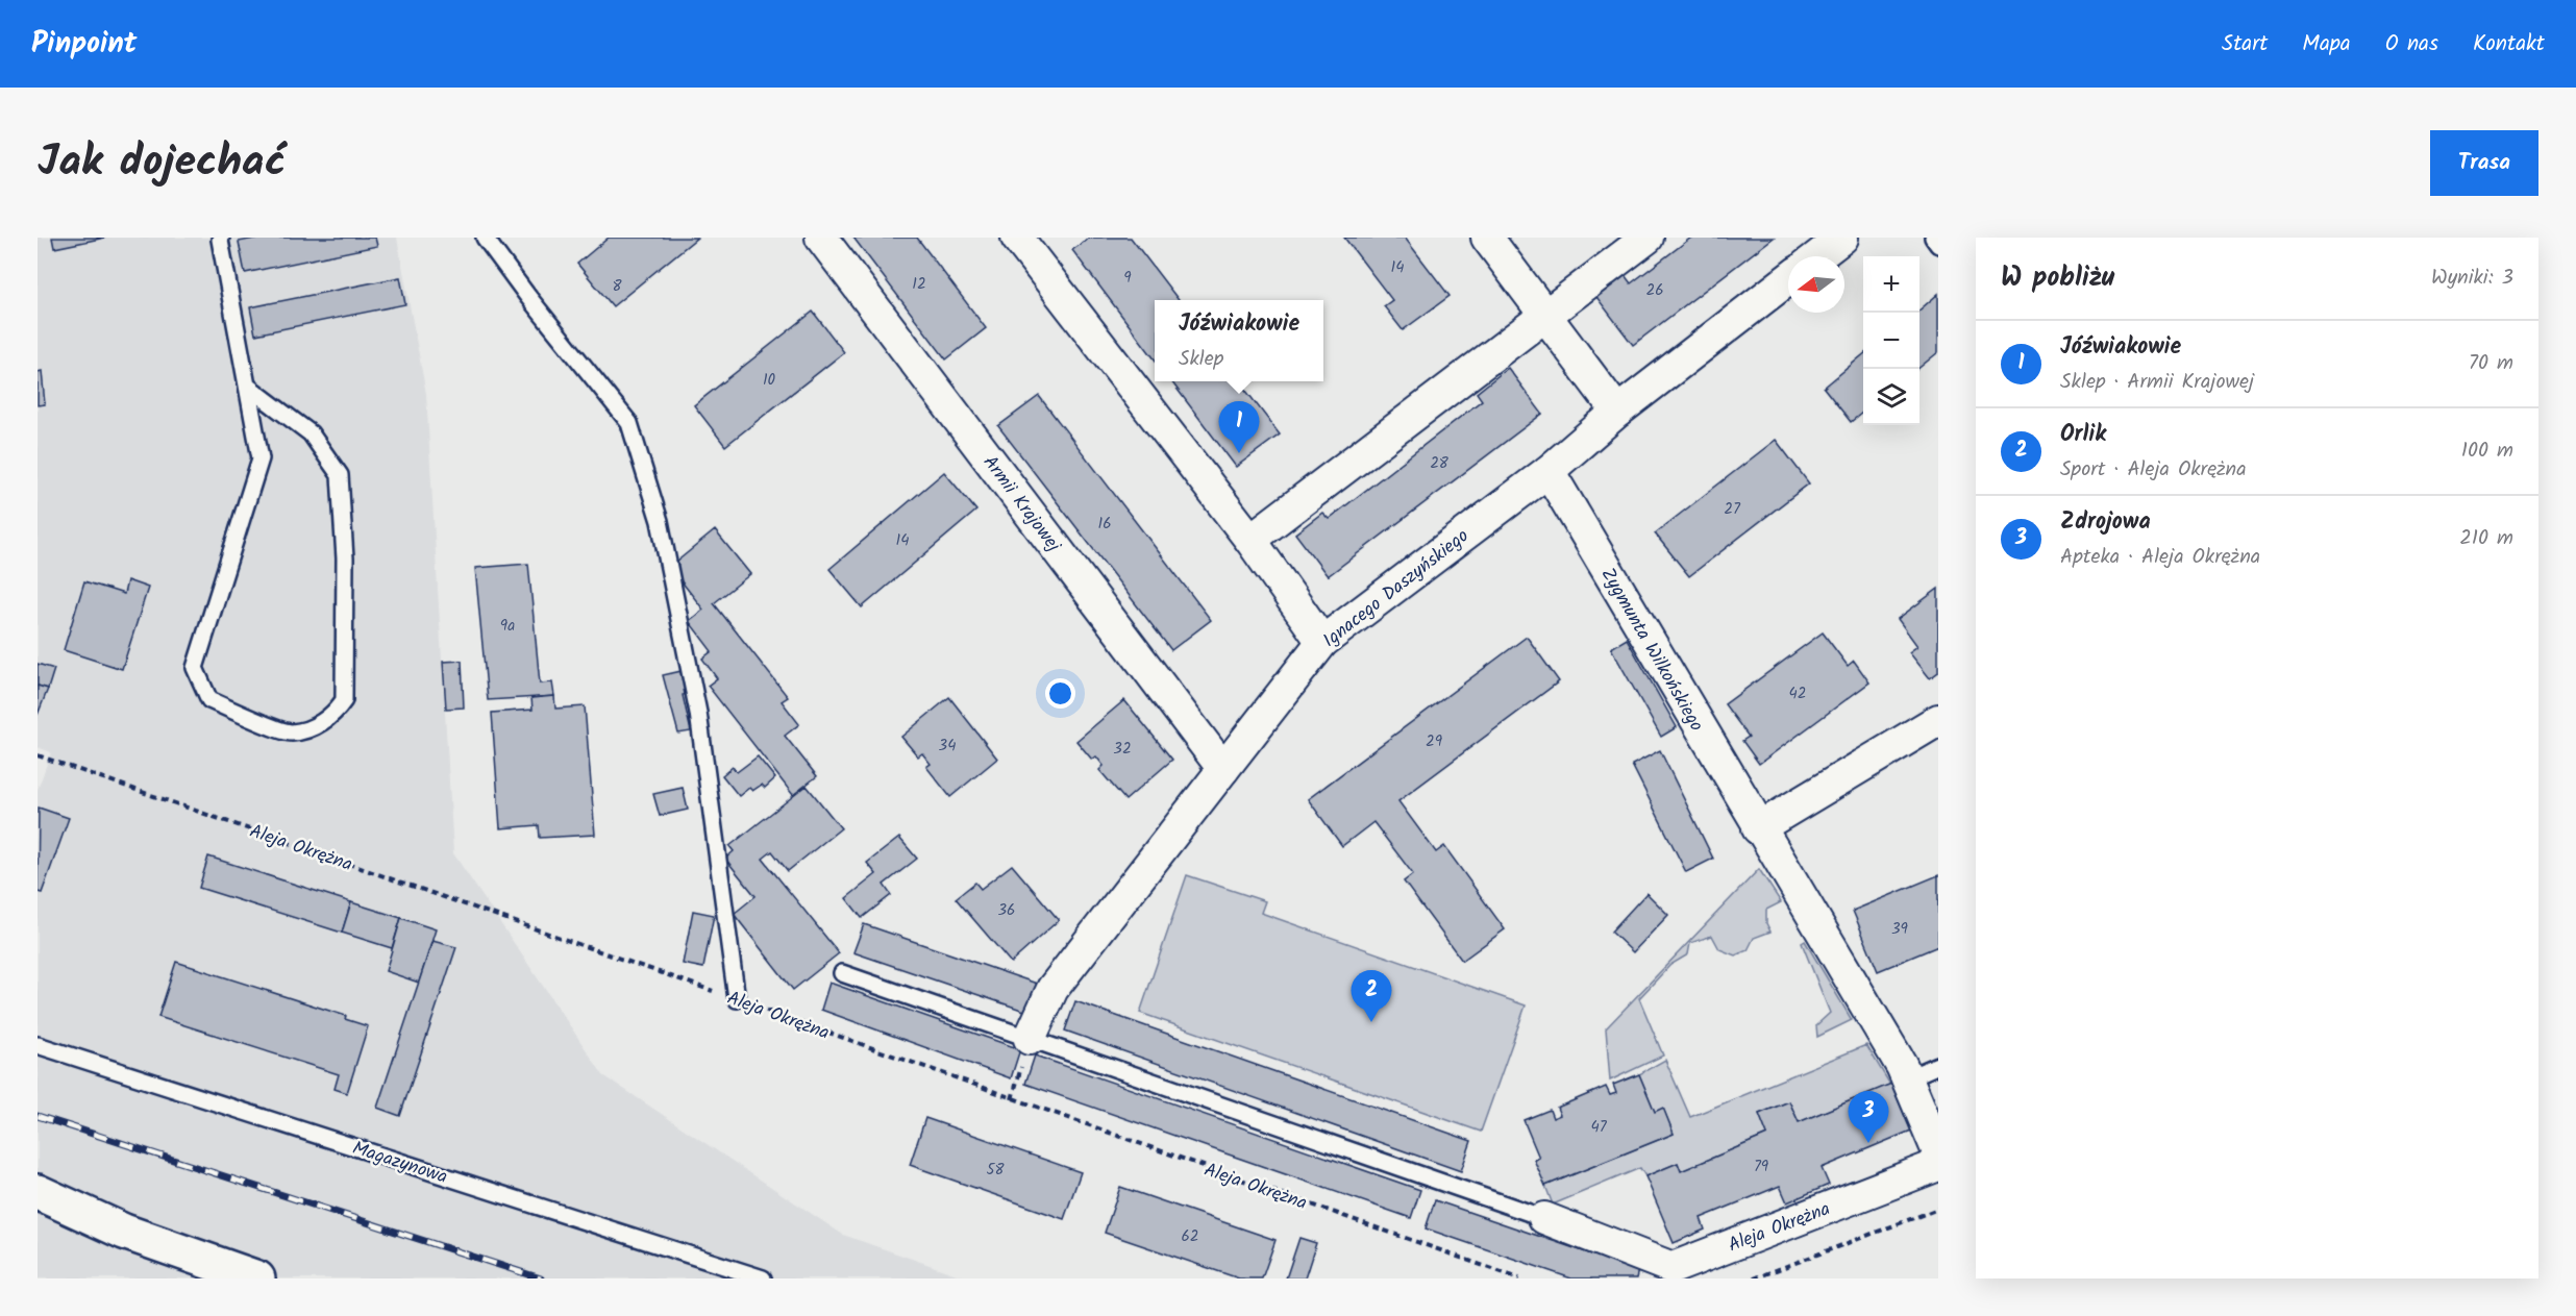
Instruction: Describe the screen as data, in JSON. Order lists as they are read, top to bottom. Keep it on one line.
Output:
{"streets":{"street":["Armii Krajowej","Ignacego Daszyńskiego","Zygmunta Wilkońskiego","Aleja Okrężna"],"lane":["Magazynowa"]},"crossings":[["Armii Krajowej","Ignacego Daszyńskiego"],["Ignacego Daszyńskiego","Zygmunta Wilkońskiego"],["Ignacego Daszyńskiego","Aleja Okrężna"]],"house_numbers":["14","9","12","8","26","10","28","27","16","14","9a","42","29","34","32","36","39","47","79","58","62"],"north":"left","page":{"header":"Pinpoint","nav":["Start","Mapa","O nas","Kontakt"],"title":"Jak dojechać","buttons":"Trasa","heading":["W pobliżu","Wyniki: 3"],"map_buttons":["+","−"],"popup":["Jóźwiakowie","Sklep"],"list":[{"mark":"1","name":"Jóźwiakowie","note":"Sklep · Armii Krajowej","value":"70 m"},{"mark":"2","name":"Orlik","note":"Sport · Aleja Okrężna","value":"100 m"},{"mark":"3","name":"Zdrojowa","note":"Apteka · Aleja Okrężna","value":"210 m"}],"pins":["1","2","3"]}}
